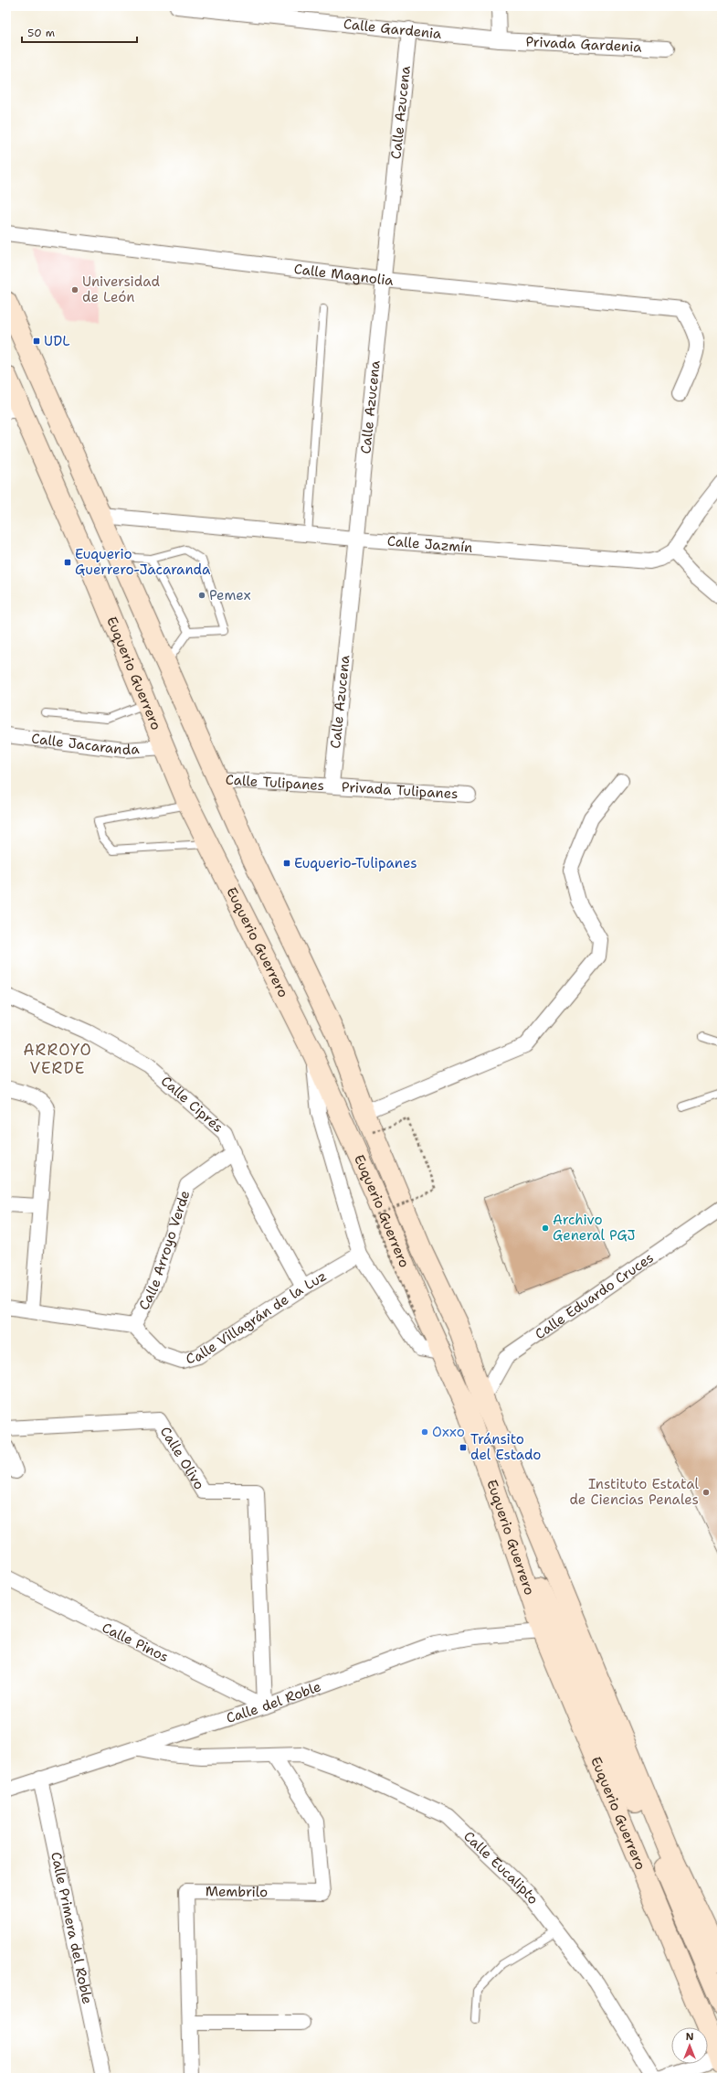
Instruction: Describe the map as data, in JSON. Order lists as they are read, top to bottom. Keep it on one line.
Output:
{"streets":{"main road":["Euquerio Guerrero"],"street":["Calle Gardenia","Privada Gardenia","Calle Azucena","Calle Magnolia","Calle Jazmín","Calle Jacaranda","Calle Tulipanes","Privada Tulipanes","Calle Ciprés","Calle Arroyo Verde","Calle Eduardo Cruces","Calle Villagrán de la Luz","Calle Olivo","Calle Pinos","Calle del Roble","Calle Eucalipto","Membrilo","Calle Primera del Roble"]},"crossings":[["Calle Gardenia","Privada Gardenia"],["Calle Gardenia","Calle Azucena"],["Calle Azucena","Calle Magnolia"],["Calle Azucena","Calle Jazmín"],["Calle Azucena","Calle Tulipanes"],["Calle Azucena","Privada Tulipanes"],["Calle Jazmín","Euquerio Guerrero"],["Euquerio Guerrero","Calle Jacaranda"],["Euquerio Guerrero","Calle Tulipanes"],["Euquerio Guerrero","Calle Eduardo Cruces"],["Euquerio Guerrero","Calle del Roble"],["Calle Tulipanes","Privada Tulipanes"],["Calle Ciprés","Calle Arroyo Verde"],["Calle Ciprés","Calle Villagrán de la Luz"],["Calle Arroyo Verde","Calle Villagrán de la Luz"],["Calle Olivo","Calle Pinos"],["Calle Olivo","Calle del Roble"],["Calle Pinos","Calle del Roble"],["Calle del Roble","Calle Eucalipto"],["Calle del Roble","Calle Primera del Roble"],["Calle Eucalipto","Membrilo"]],"districts":["ARROYO VERDE"],"places":{"other":["Universidad de León","Pemex","Archivo General PGJ","Oxxo","Instituto Estatal de Ciencias Penales"],"transit":["UDL","Euquerio Guerrero-Jacaranda","Euquerio-Tulipanes","Tránsito del Estado"]},"scale_bar":"50 m","north":"top"}
